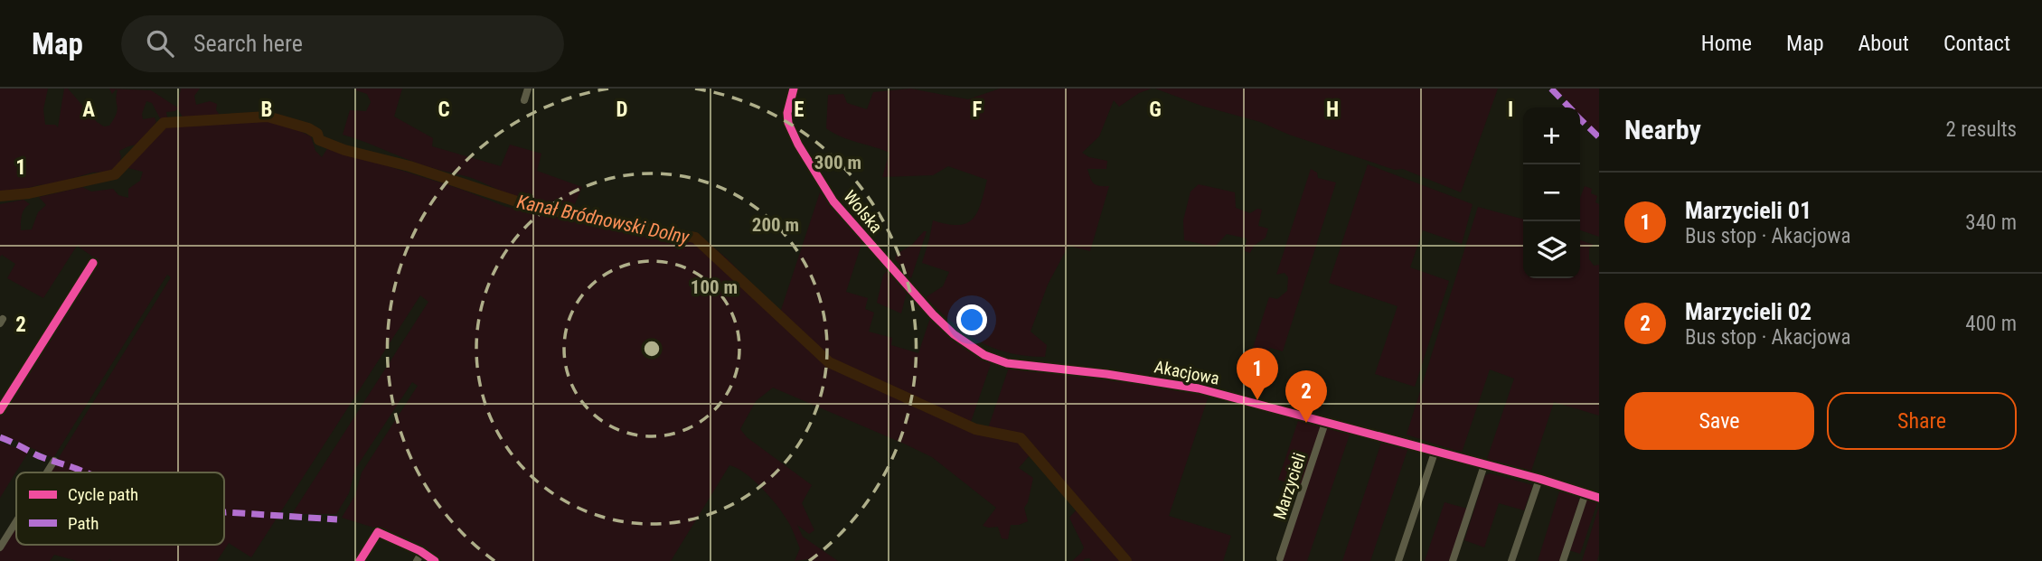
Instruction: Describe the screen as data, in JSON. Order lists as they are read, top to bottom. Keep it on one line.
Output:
{"streets":{"street":["Wolska","Akacjowa","Marzycieli"]},"crossings":[["Wolska","Akacjowa"],["Akacjowa","Marzycieli"]],"water":["Kanał Bródnowski Dolny"],"legend":["Cycle path","Path"],"page":{"header":"Map","search":"Search here","nav":["Home","Map","About","Contact"],"heading":["Nearby","2 results"],"map_buttons":["+","−"],"list":[{"mark":"1","name":"Marzycieli 01","note":"Bus stop · Akacjowa","value":"340 m"},{"mark":"2","name":"Marzycieli 02","note":"Bus stop · Akacjowa","value":"400 m"}],"pins":["1","2"],"buttons":["Save","Share"]},"grid":{"columns":["A","B","C","D","E","F","G","H","I"],"rows":["1","2"]},"rings":["300 m","200 m","100 m"]}
